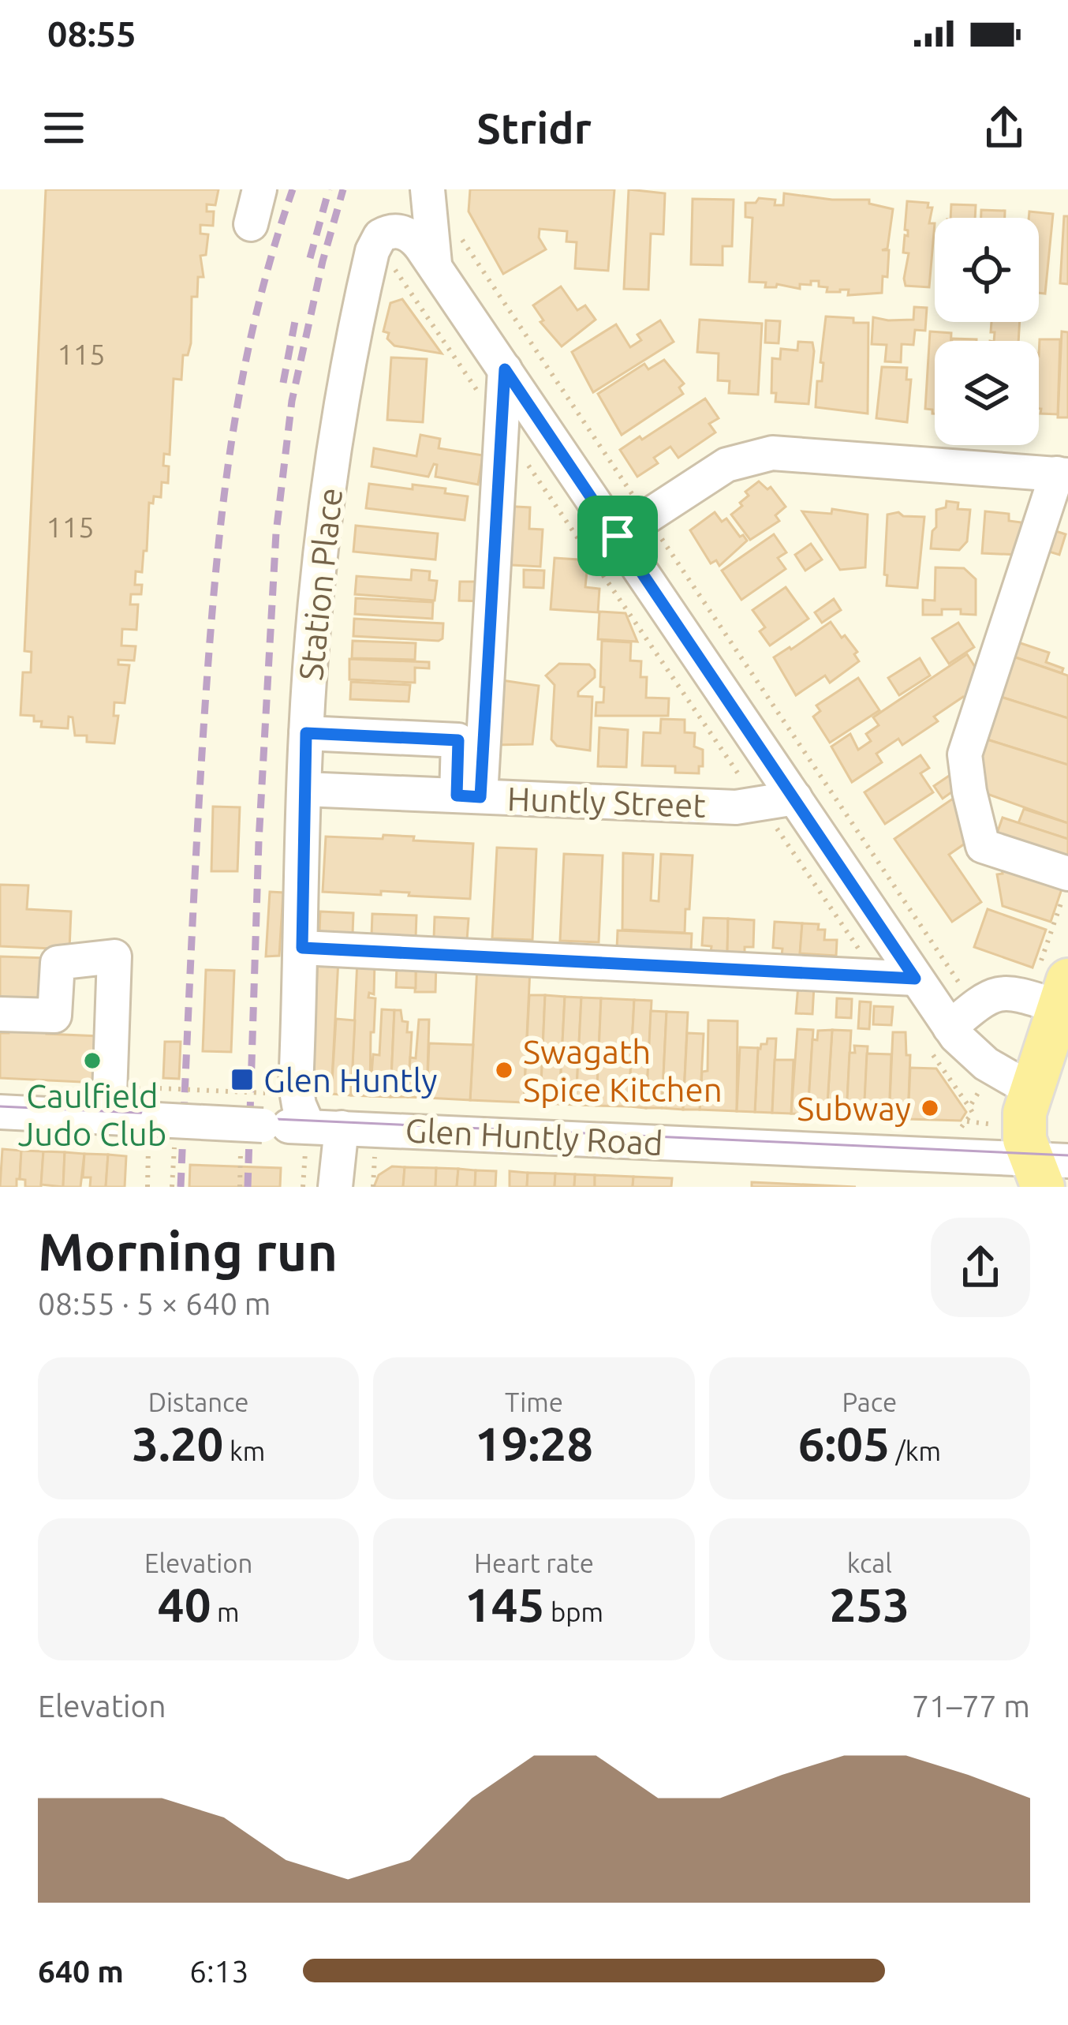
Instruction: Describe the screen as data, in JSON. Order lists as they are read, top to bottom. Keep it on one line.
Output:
{"streets":{"street":["Station Place","Huntly Street","Glen Huntly Road"]},"crossings":[["Station Place","Huntly Street"],["Station Place","Glen Huntly Road"]],"places":{"other":["Caulfield Judo Club","Swagath Spice Kitchen","Subway"],"transit":["Glen Huntly"]},"house_numbers":["115","115"],"page":{"status":"08:55","header":"Stridr","heading":["Morning run","08:55 · 5 × 640 m"],"stats":[["Distance","3.20 km"],["Time","19:28"],["Pace","6:05 /km"],["Elevation","40 m"],["Heart rate","145 bpm"],["kcal","253"]],"chart":["Elevation","71–77 m"],"list":[{"name":"640 m","note":"6:13"}]}}
